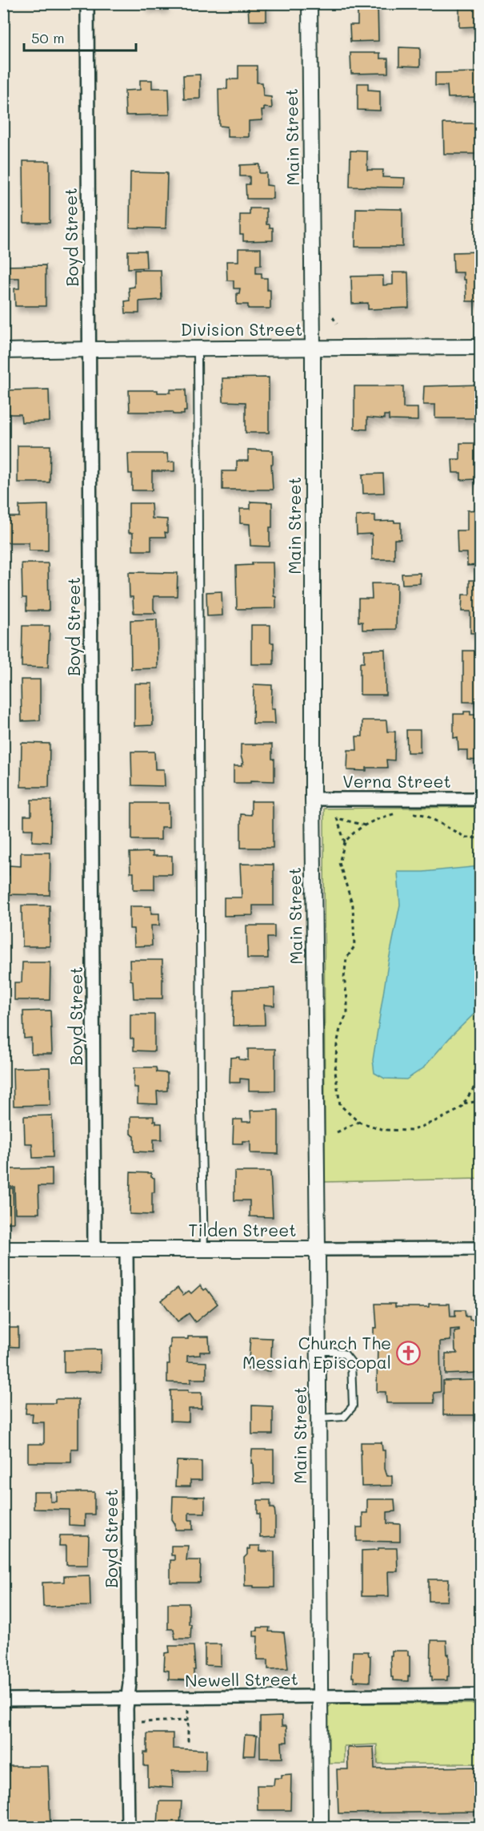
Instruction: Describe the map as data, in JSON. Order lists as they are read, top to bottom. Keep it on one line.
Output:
{"streets":{"street":["Main Street","Boyd Street","Division Street","Verna Street","Tilden Street","Newell Street"]},"crossings":[["Main Street","Division Street"],["Main Street","Verna Street"],["Main Street","Tilden Street"],["Main Street","Newell Street"],["Boyd Street","Division Street"],["Boyd Street","Tilden Street"],["Boyd Street","Newell Street"]],"places":{"church":["Church The Messiah Episcopal"]},"scale_bar":"50 m"}
